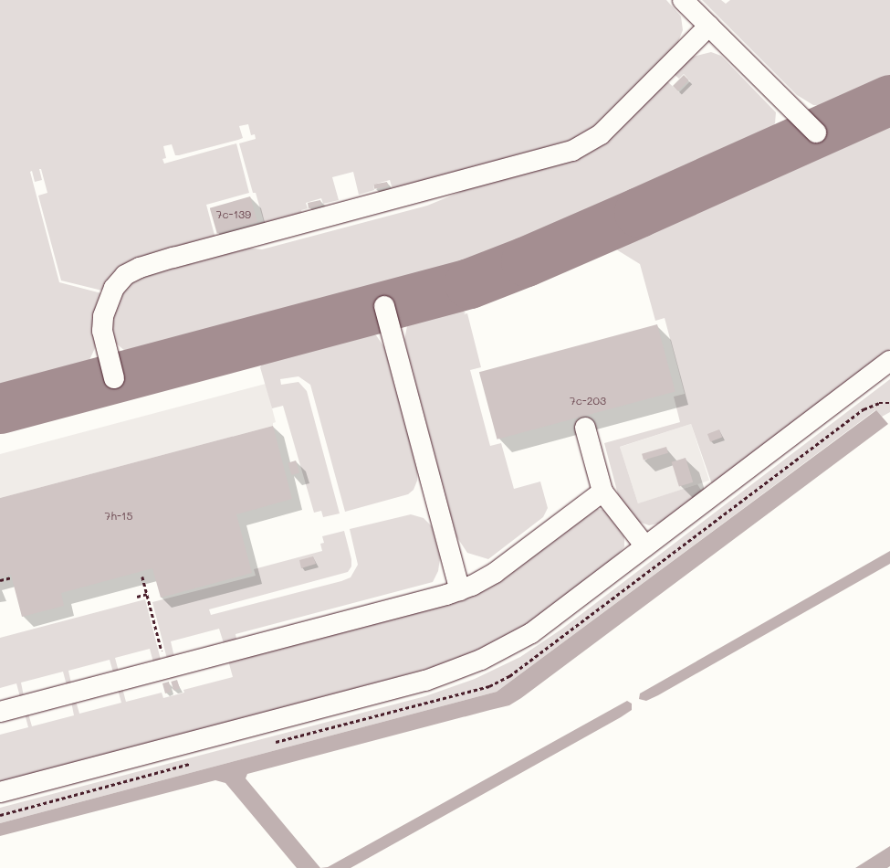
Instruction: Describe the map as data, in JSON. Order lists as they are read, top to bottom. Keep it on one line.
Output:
{"house_numbers":["7c-139","7c-203","7h-15"]}
